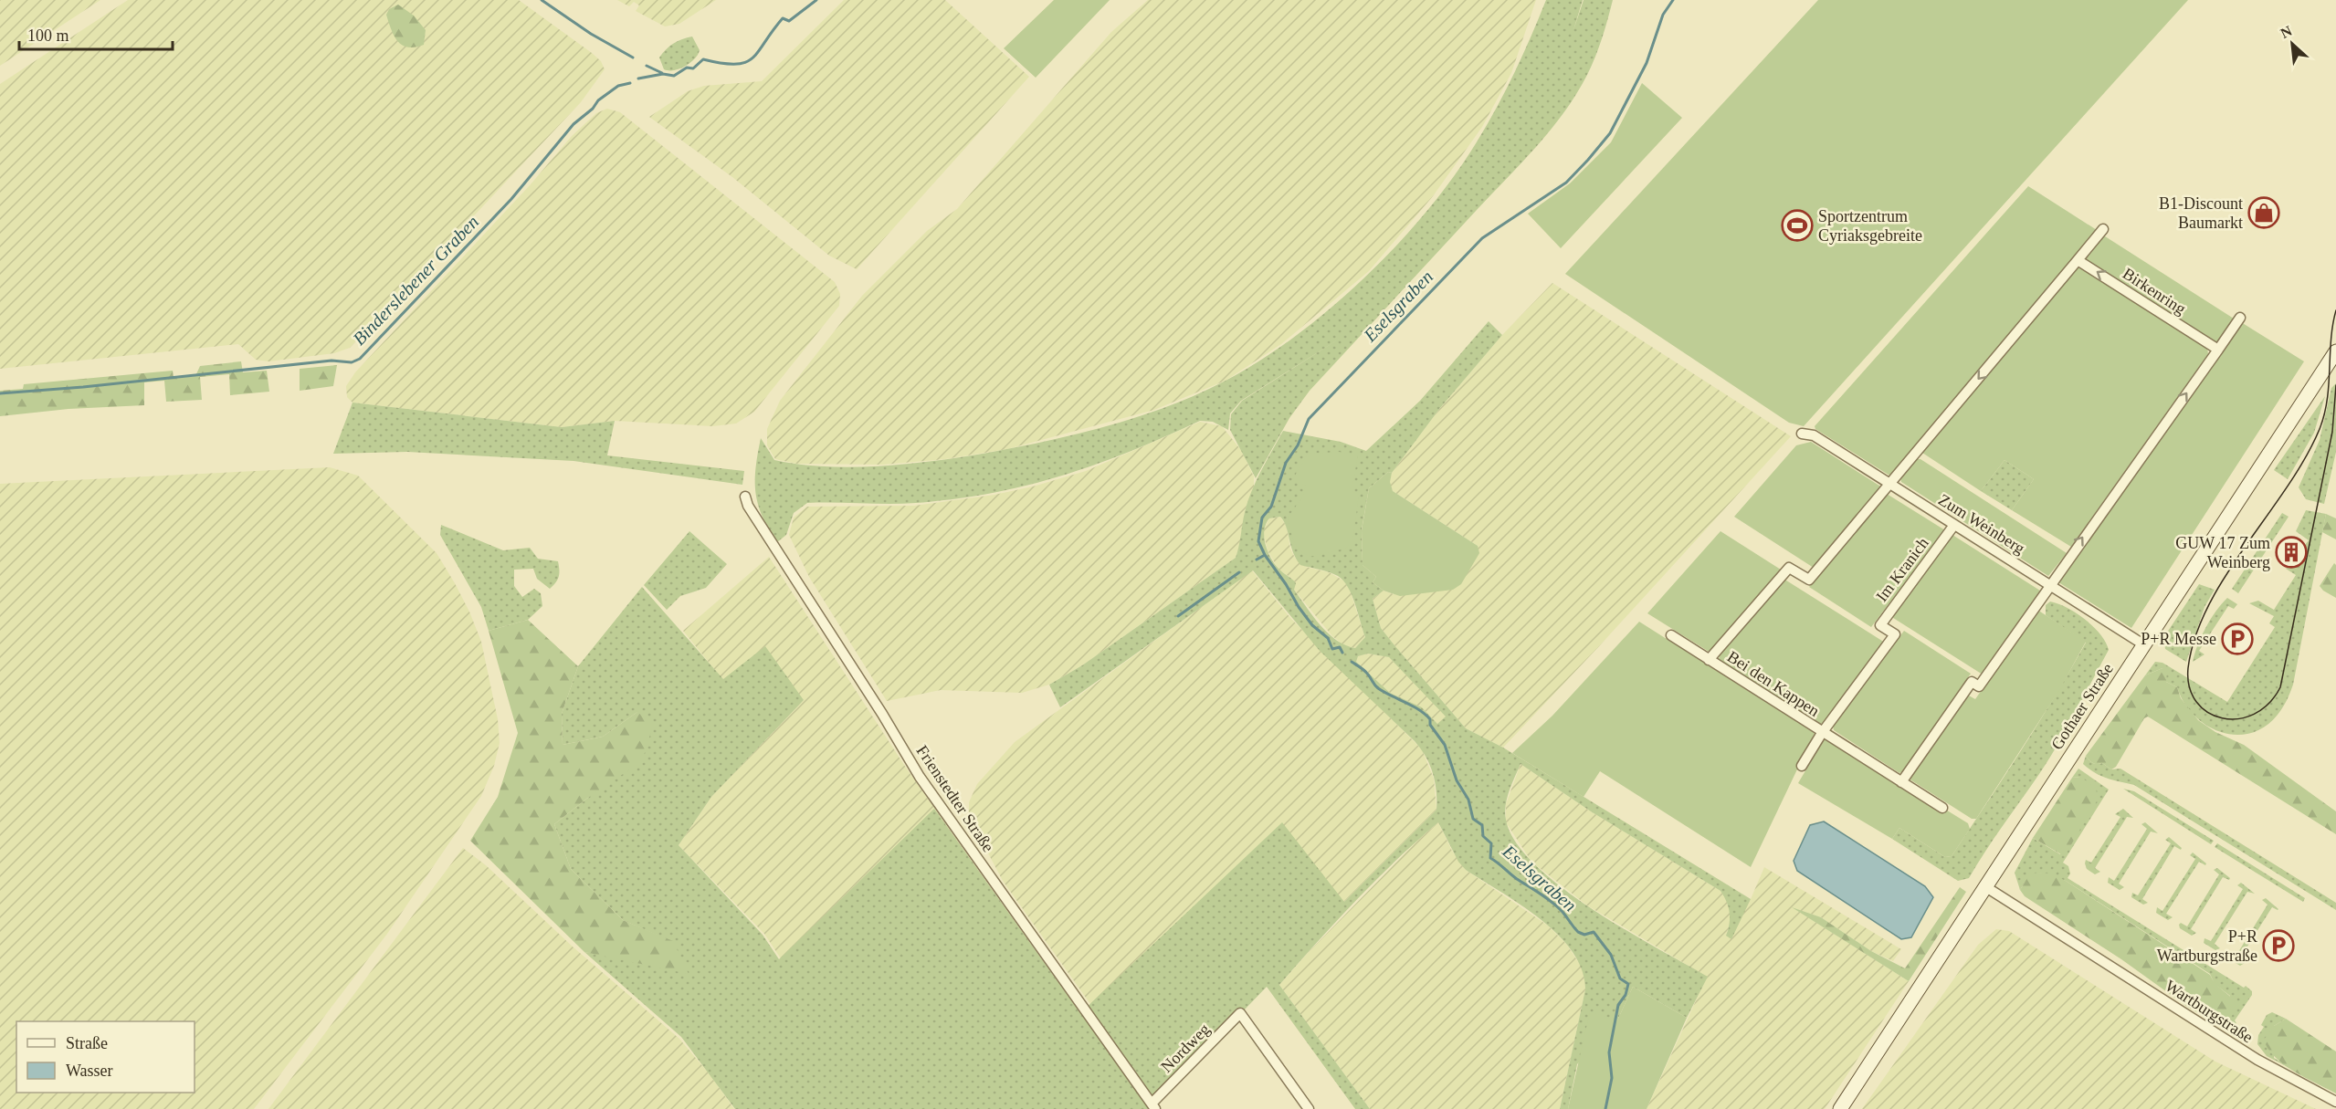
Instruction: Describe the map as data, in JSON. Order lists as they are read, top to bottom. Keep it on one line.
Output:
{"streets":{"main road":["Gothaer Straße"],"street":["Birkenring","Zum Weinberg","Im Kranich","Bei den Kappen","Frienstedter Straße","Wartburgstraße","Nordweg"]},"crossings":[["Zum Weinberg","Im Kranich"],["Zum Weinberg","Bei den Kappen"],["Zum Weinberg","Gothaer Straße"],["Im Kranich","Bei den Kappen"],["Gothaer Straße","Wartburgstraße"],["Frienstedter Straße","Nordweg"]],"one_way":["Birkenring"],"water":["Binderslebener Graben","Eselsgraben"],"places":{"shop":["B1-Discount Baumarkt"],"sports":["Sportzentrum Cyriaksgebreite"],"building":["GUW 17 Zum Weinberg"],"parking":["P+R Messe","P+R Wartburgstraße"]},"legend":["Straße","Wasser"],"scale_bar":"100 m","north":"top left"}
